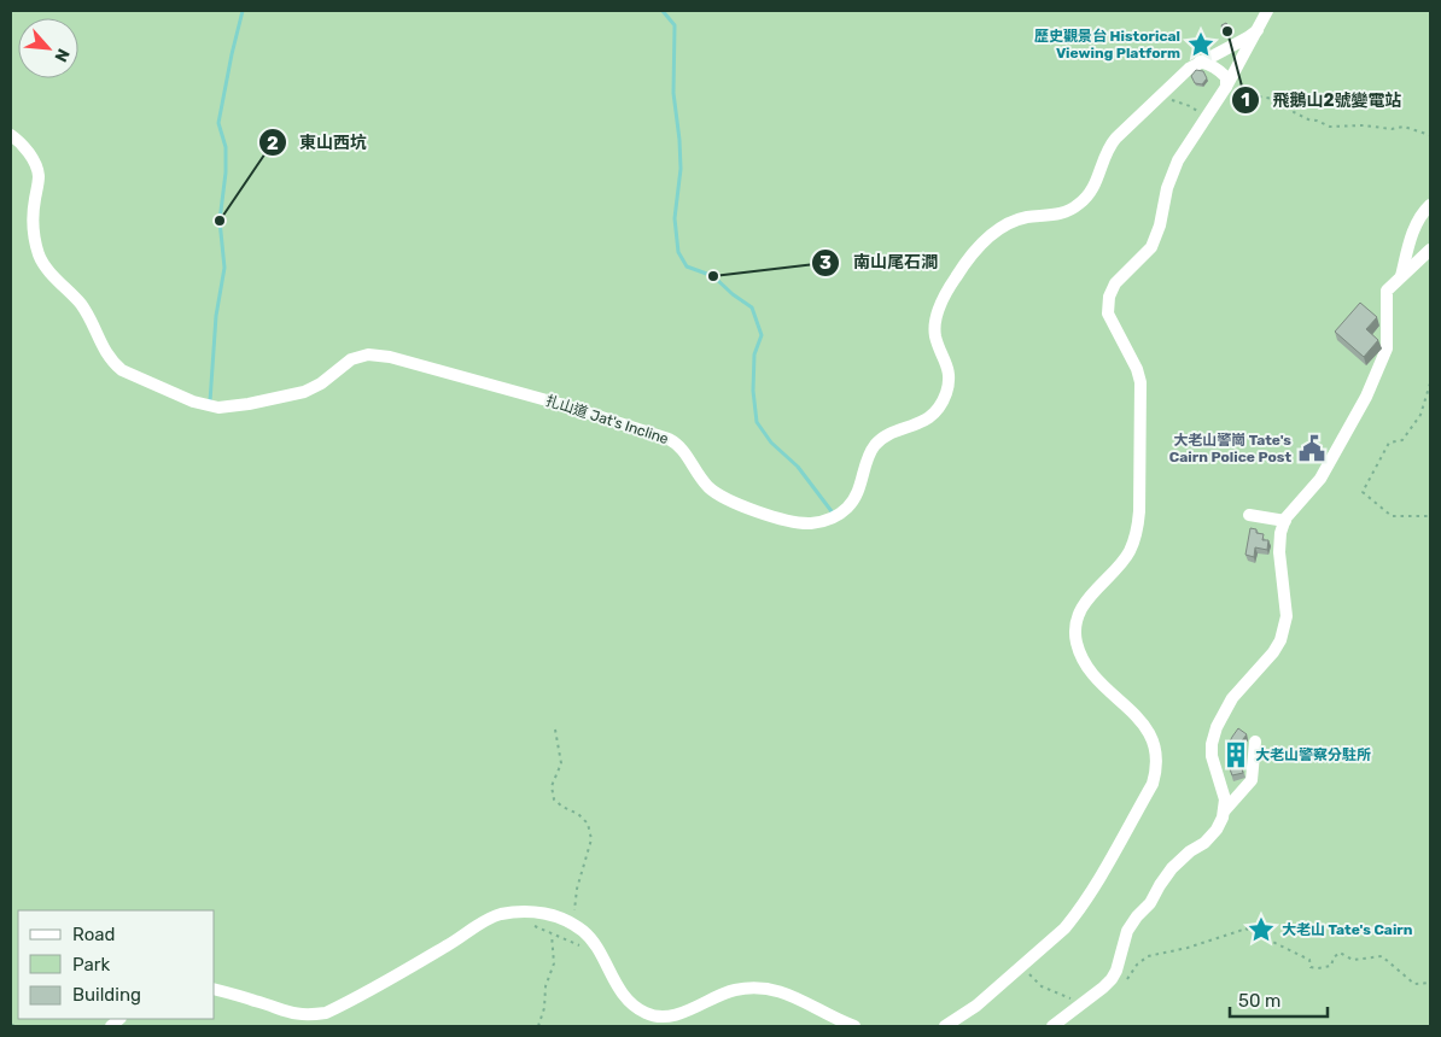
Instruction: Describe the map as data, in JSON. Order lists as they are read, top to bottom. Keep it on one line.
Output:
{"streets":{"street":["扎山道 Jat's Incline"]},"places":{"other":["飛鵝山2號變電站","東山西坑","南山尾石澗"],"place":["歷史觀景台 Historical Viewing Platform","大老山 Tate's Cairn"],"public building":["大老山警崗 Tate's Cairn Police Post"],"building":["大老山警察分駐所"]},"legend":["Road","Park","Building"],"scale_bar":"50 m","north":"bottom right"}
